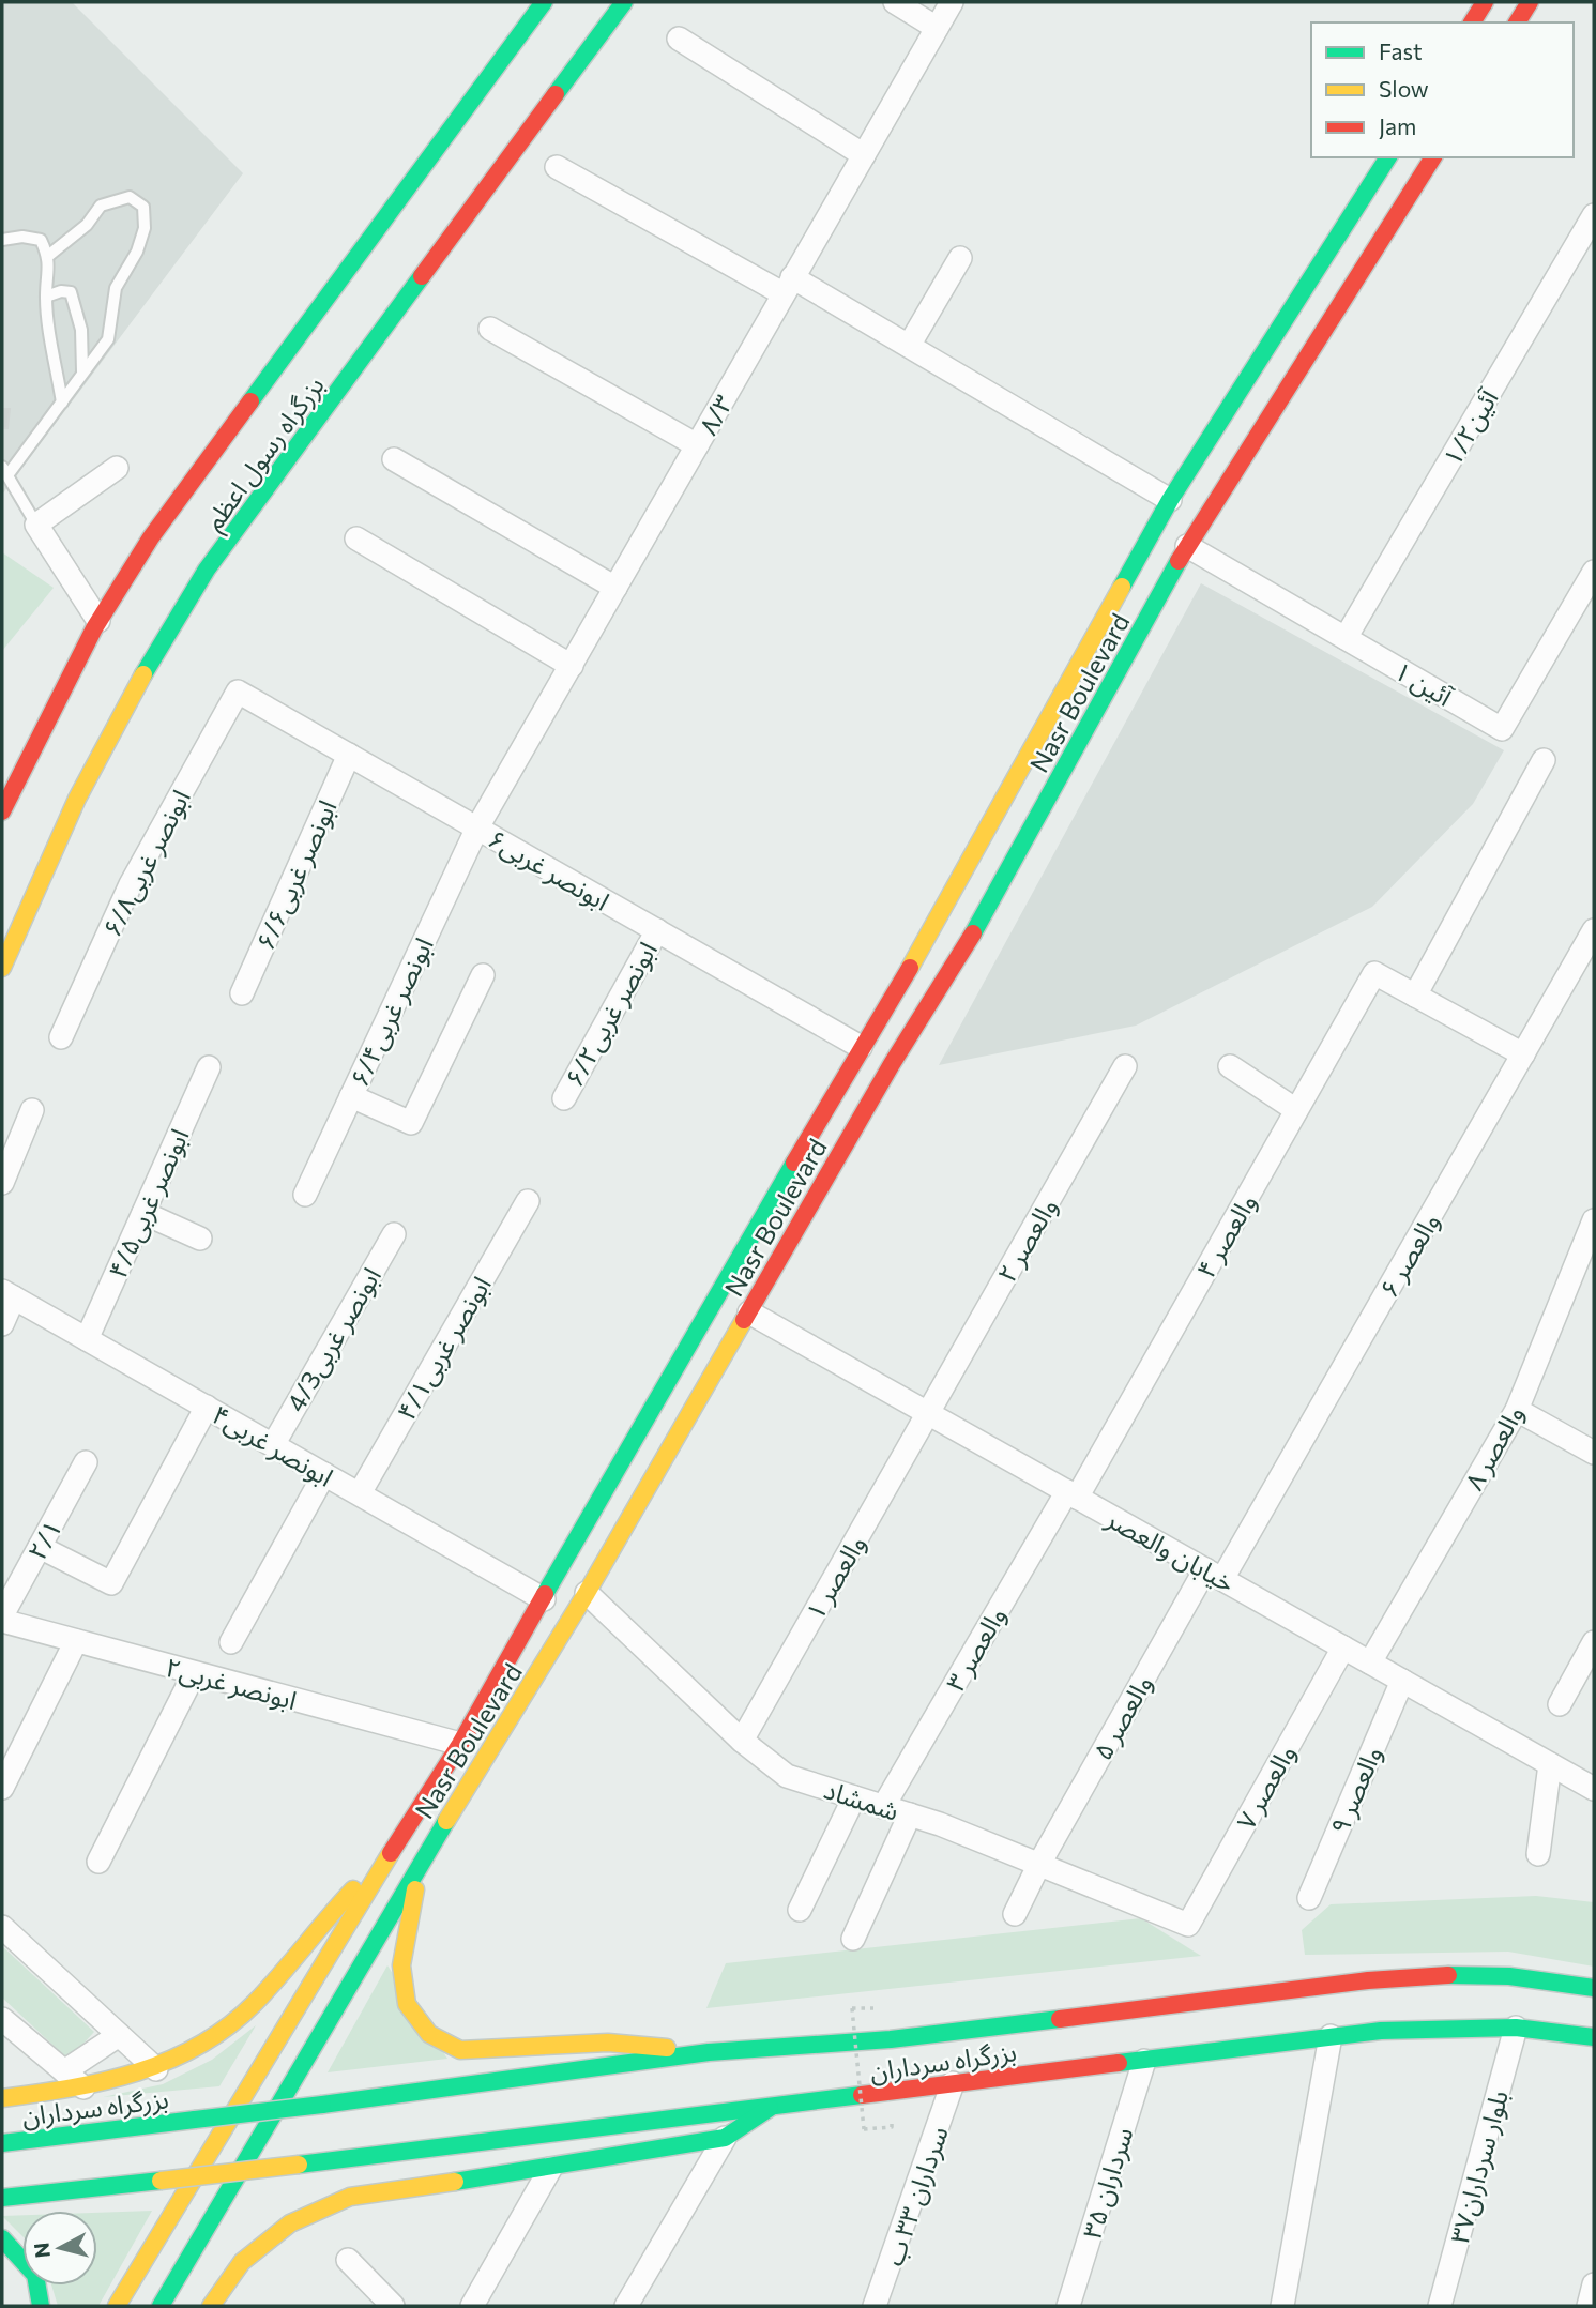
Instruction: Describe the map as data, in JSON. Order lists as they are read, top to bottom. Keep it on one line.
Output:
{"streets":{"main road":["بزرگراه رسول اعظم","Nasr Boulevard","بزرگراه سرداران"],"street":["۸/۳","۱/۲آئین","آئین ۱","۶/۸ابونصر غربی","۶ابونصر غربی","۶/۶ابونصر غربی","۶/۴ابونصر غربی","۶/۲ابونصر غربی","۴/۵ابونصر غربی","والعصر ۴","والعصر ۲","والعصر ۶","4/3ابونصر غربی","۴/۱ابونصر غربی","۴ابونصر غربی","والعصر ۸","۲/۱","خیابان والعصر","والعصر ۱","والعصر ۳","۲ابونصر غربی","والعصر ۵","والعصر ۷","والعصر ۹","شمشاد","بلوار سرداران۳۷","سرداران ۳۵","سرداران ۳۳ ب"]},"crossings":[["۸/۳","۶ابونصر غربی"],["۸/۳","۶/۴ابونصر غربی"],["۱/۲آئین","آئین ۱"],["آئین ۱","Nasr Boulevard"],["Nasr Boulevard","۶ابونصر غربی"],["Nasr Boulevard","۴ابونصر غربی"],["Nasr Boulevard","خیابان والعصر"],["Nasr Boulevard","۲ابونصر غربی"],["Nasr Boulevard","شمشاد"],["۶/۸ابونصر غربی","۶ابونصر غربی"],["۶ابونصر غربی","۶/۶ابونصر غربی"],["۶ابونصر غربی","۶/۴ابونصر غربی"],["۶ابونصر غربی","۶/۲ابونصر غربی"],["۴/۵ابونصر غربی","۴ابونصر غربی"],["والعصر ۴","خیابان والعصر"],["والعصر ۴","والعصر ۳"],["والعصر ۲","خیابان والعصر"],["والعصر ۲","والعصر ۱"],["والعصر ۶","خیابان والعصر"],["والعصر ۶","والعصر ۵"],["4/3ابونصر غربی","۴ابونصر غربی"],["۴/۱ابونصر غربی","۴ابونصر غربی"],["والعصر ۸","خیابان والعصر"],["۲/۱","۲ابونصر غربی"],["خیابان والعصر","والعصر ۱"],["خیابان والعصر","والعصر ۳"],["خیابان والعصر","والعصر ۵"],["خیابان والعصر","والعصر ۷"],["خیابان والعصر","والعصر ۹"],["والعصر ۱","شمشاد"],["والعصر ۳","شمشاد"],["والعصر ۵","شمشاد"],["والعصر ۷","شمشاد"],["بزرگراه سرداران","بلوار سرداران۳۷"],["بزرگراه سرداران","سرداران ۳۵"],["بزرگراه سرداران","سرداران ۳۳ ب"]],"legend":["Fast","Slow","Jam"],"north":"left"}
